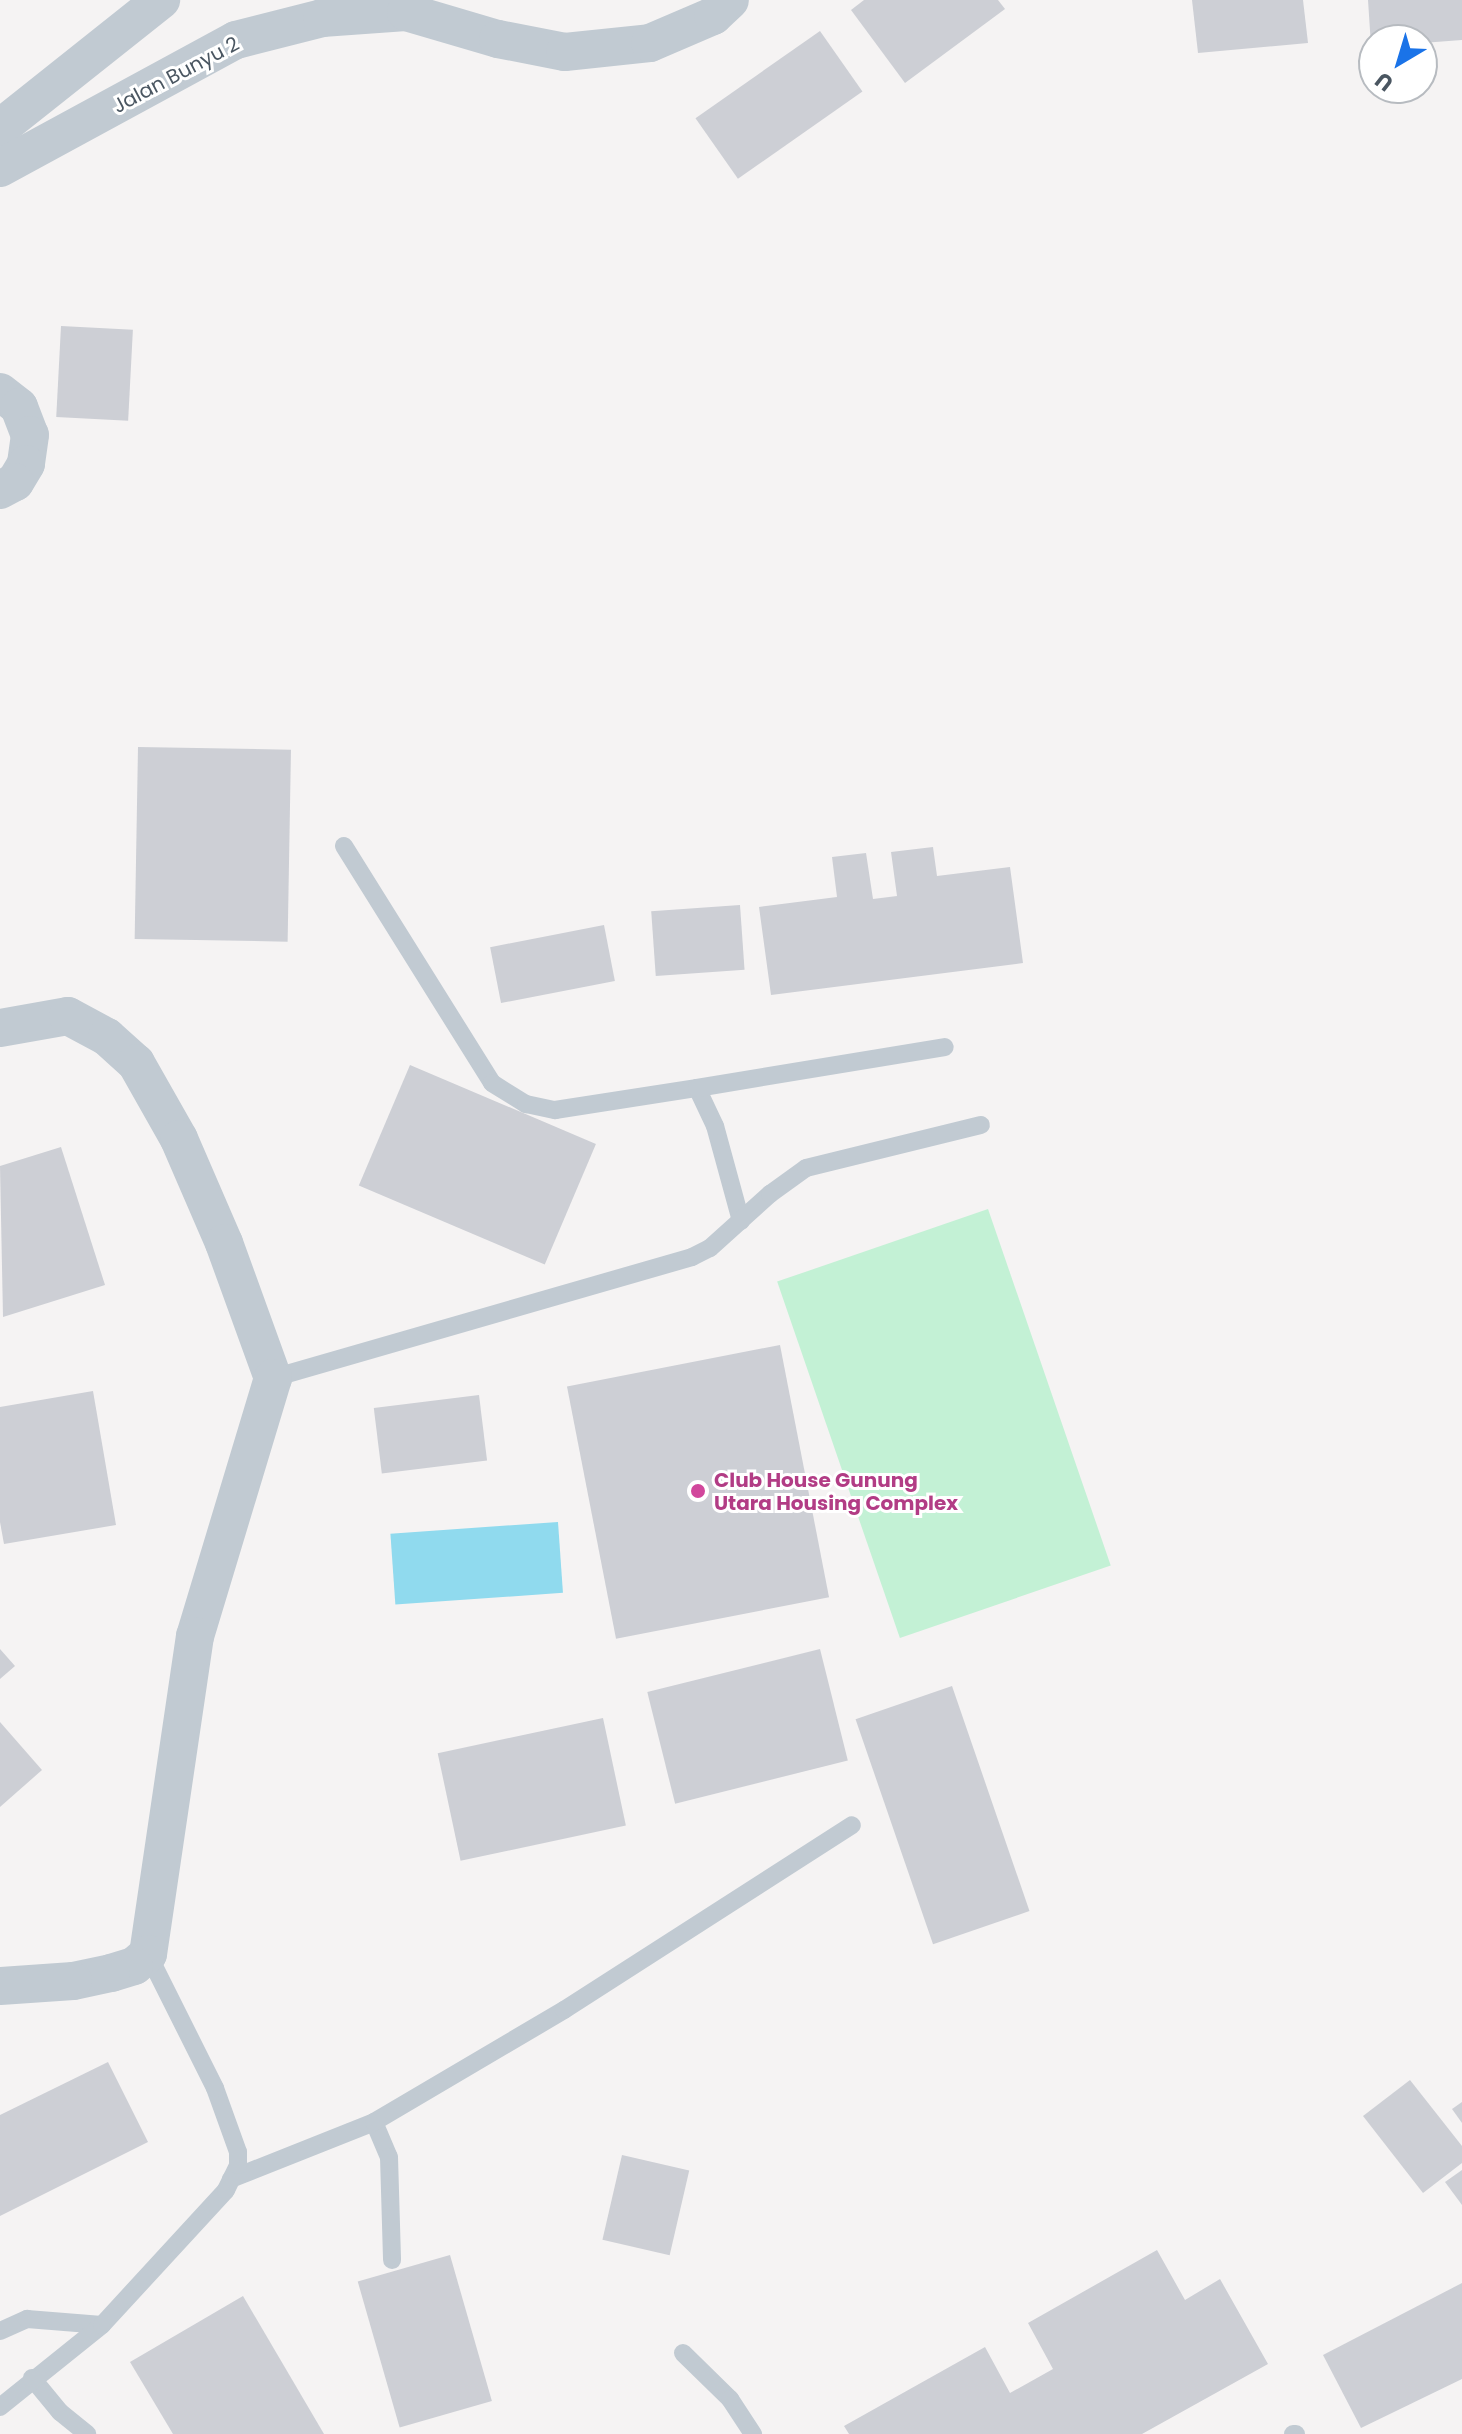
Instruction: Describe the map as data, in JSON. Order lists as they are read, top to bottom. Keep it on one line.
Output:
{"streets":{"street":["Jalan Bunyu 2"]},"places":["Club House Gunung Utara Housing Complex"],"north":"bottom left"}
